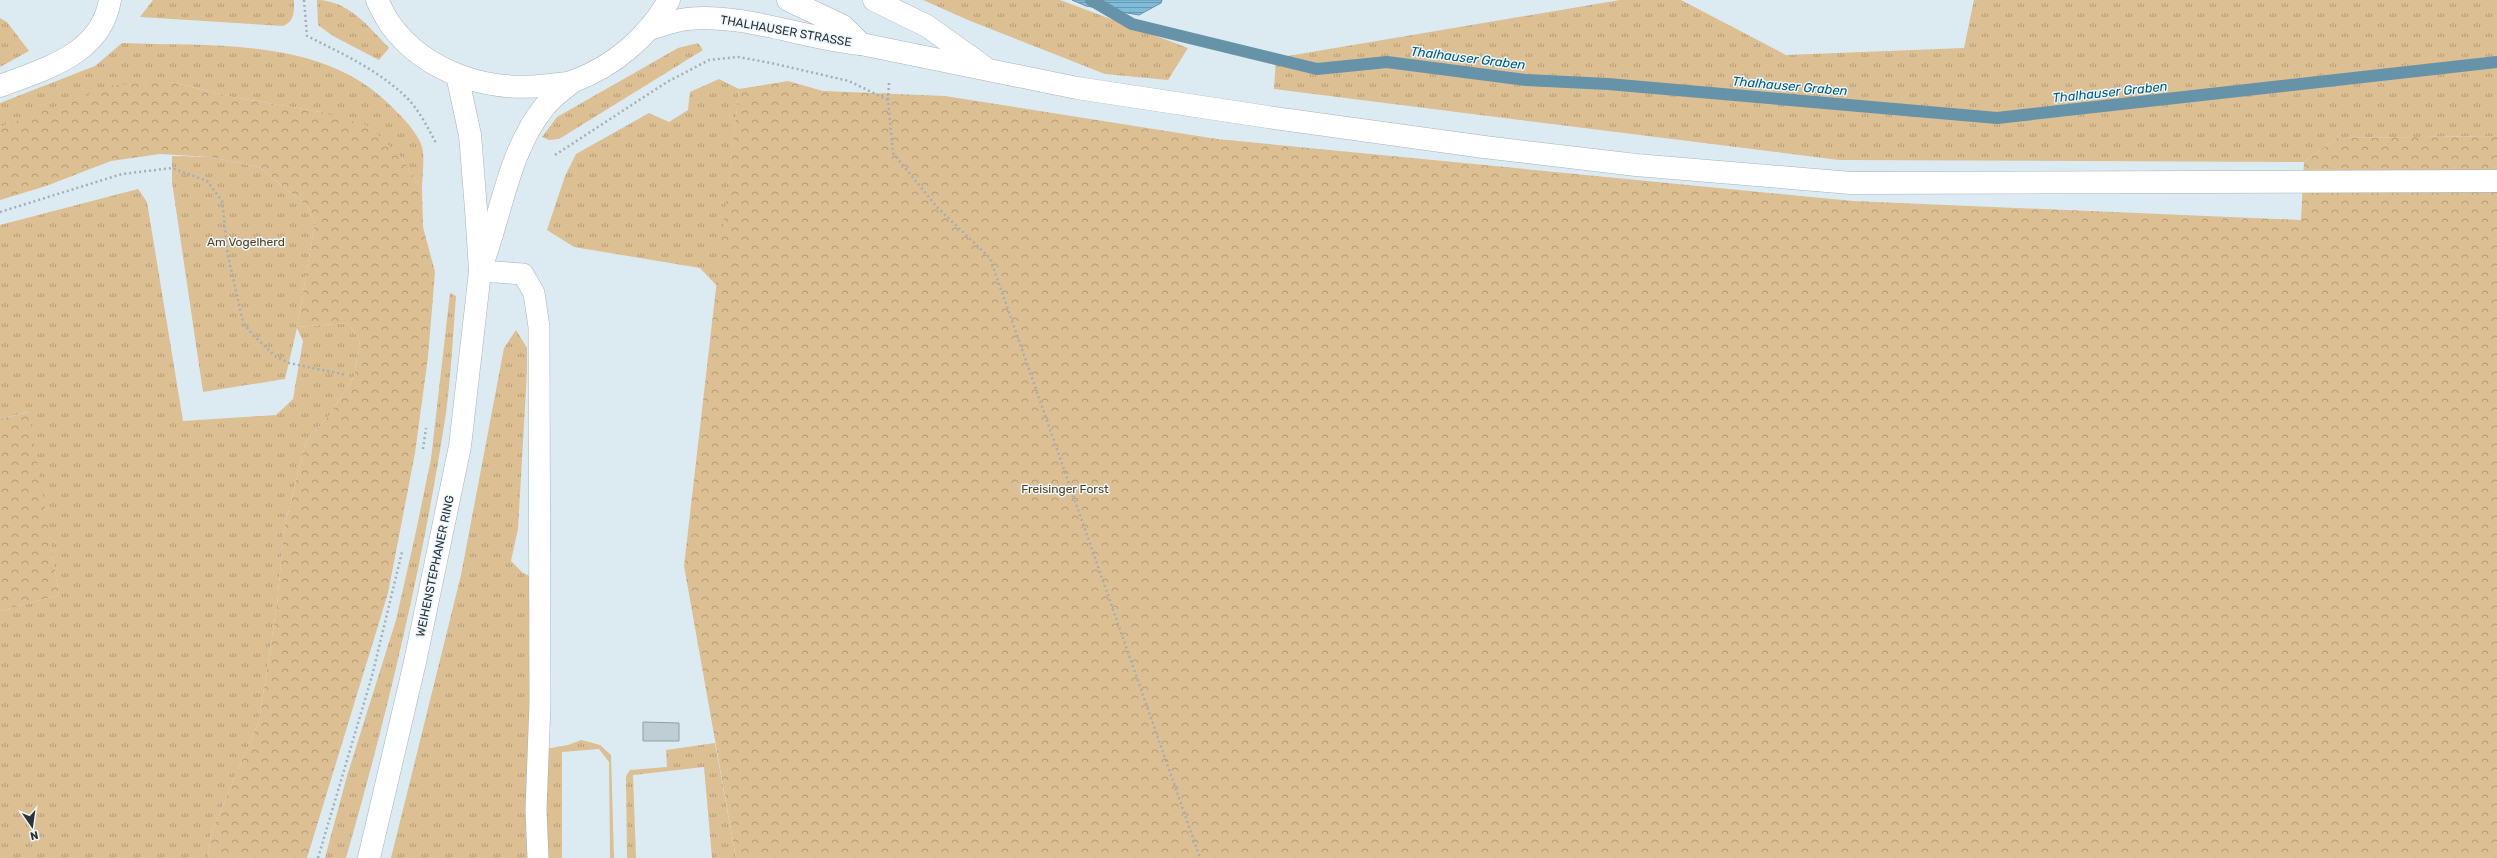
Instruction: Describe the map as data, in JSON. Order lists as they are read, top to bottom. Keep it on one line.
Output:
{"streets":{"main road":["THALHAUSER STRASSE","WEIHENSTEPHANER RING"]},"water":["Thalhauser Graben"],"parks":["Am Vogelherd","Freisinger Forst"],"north":"bottom"}
